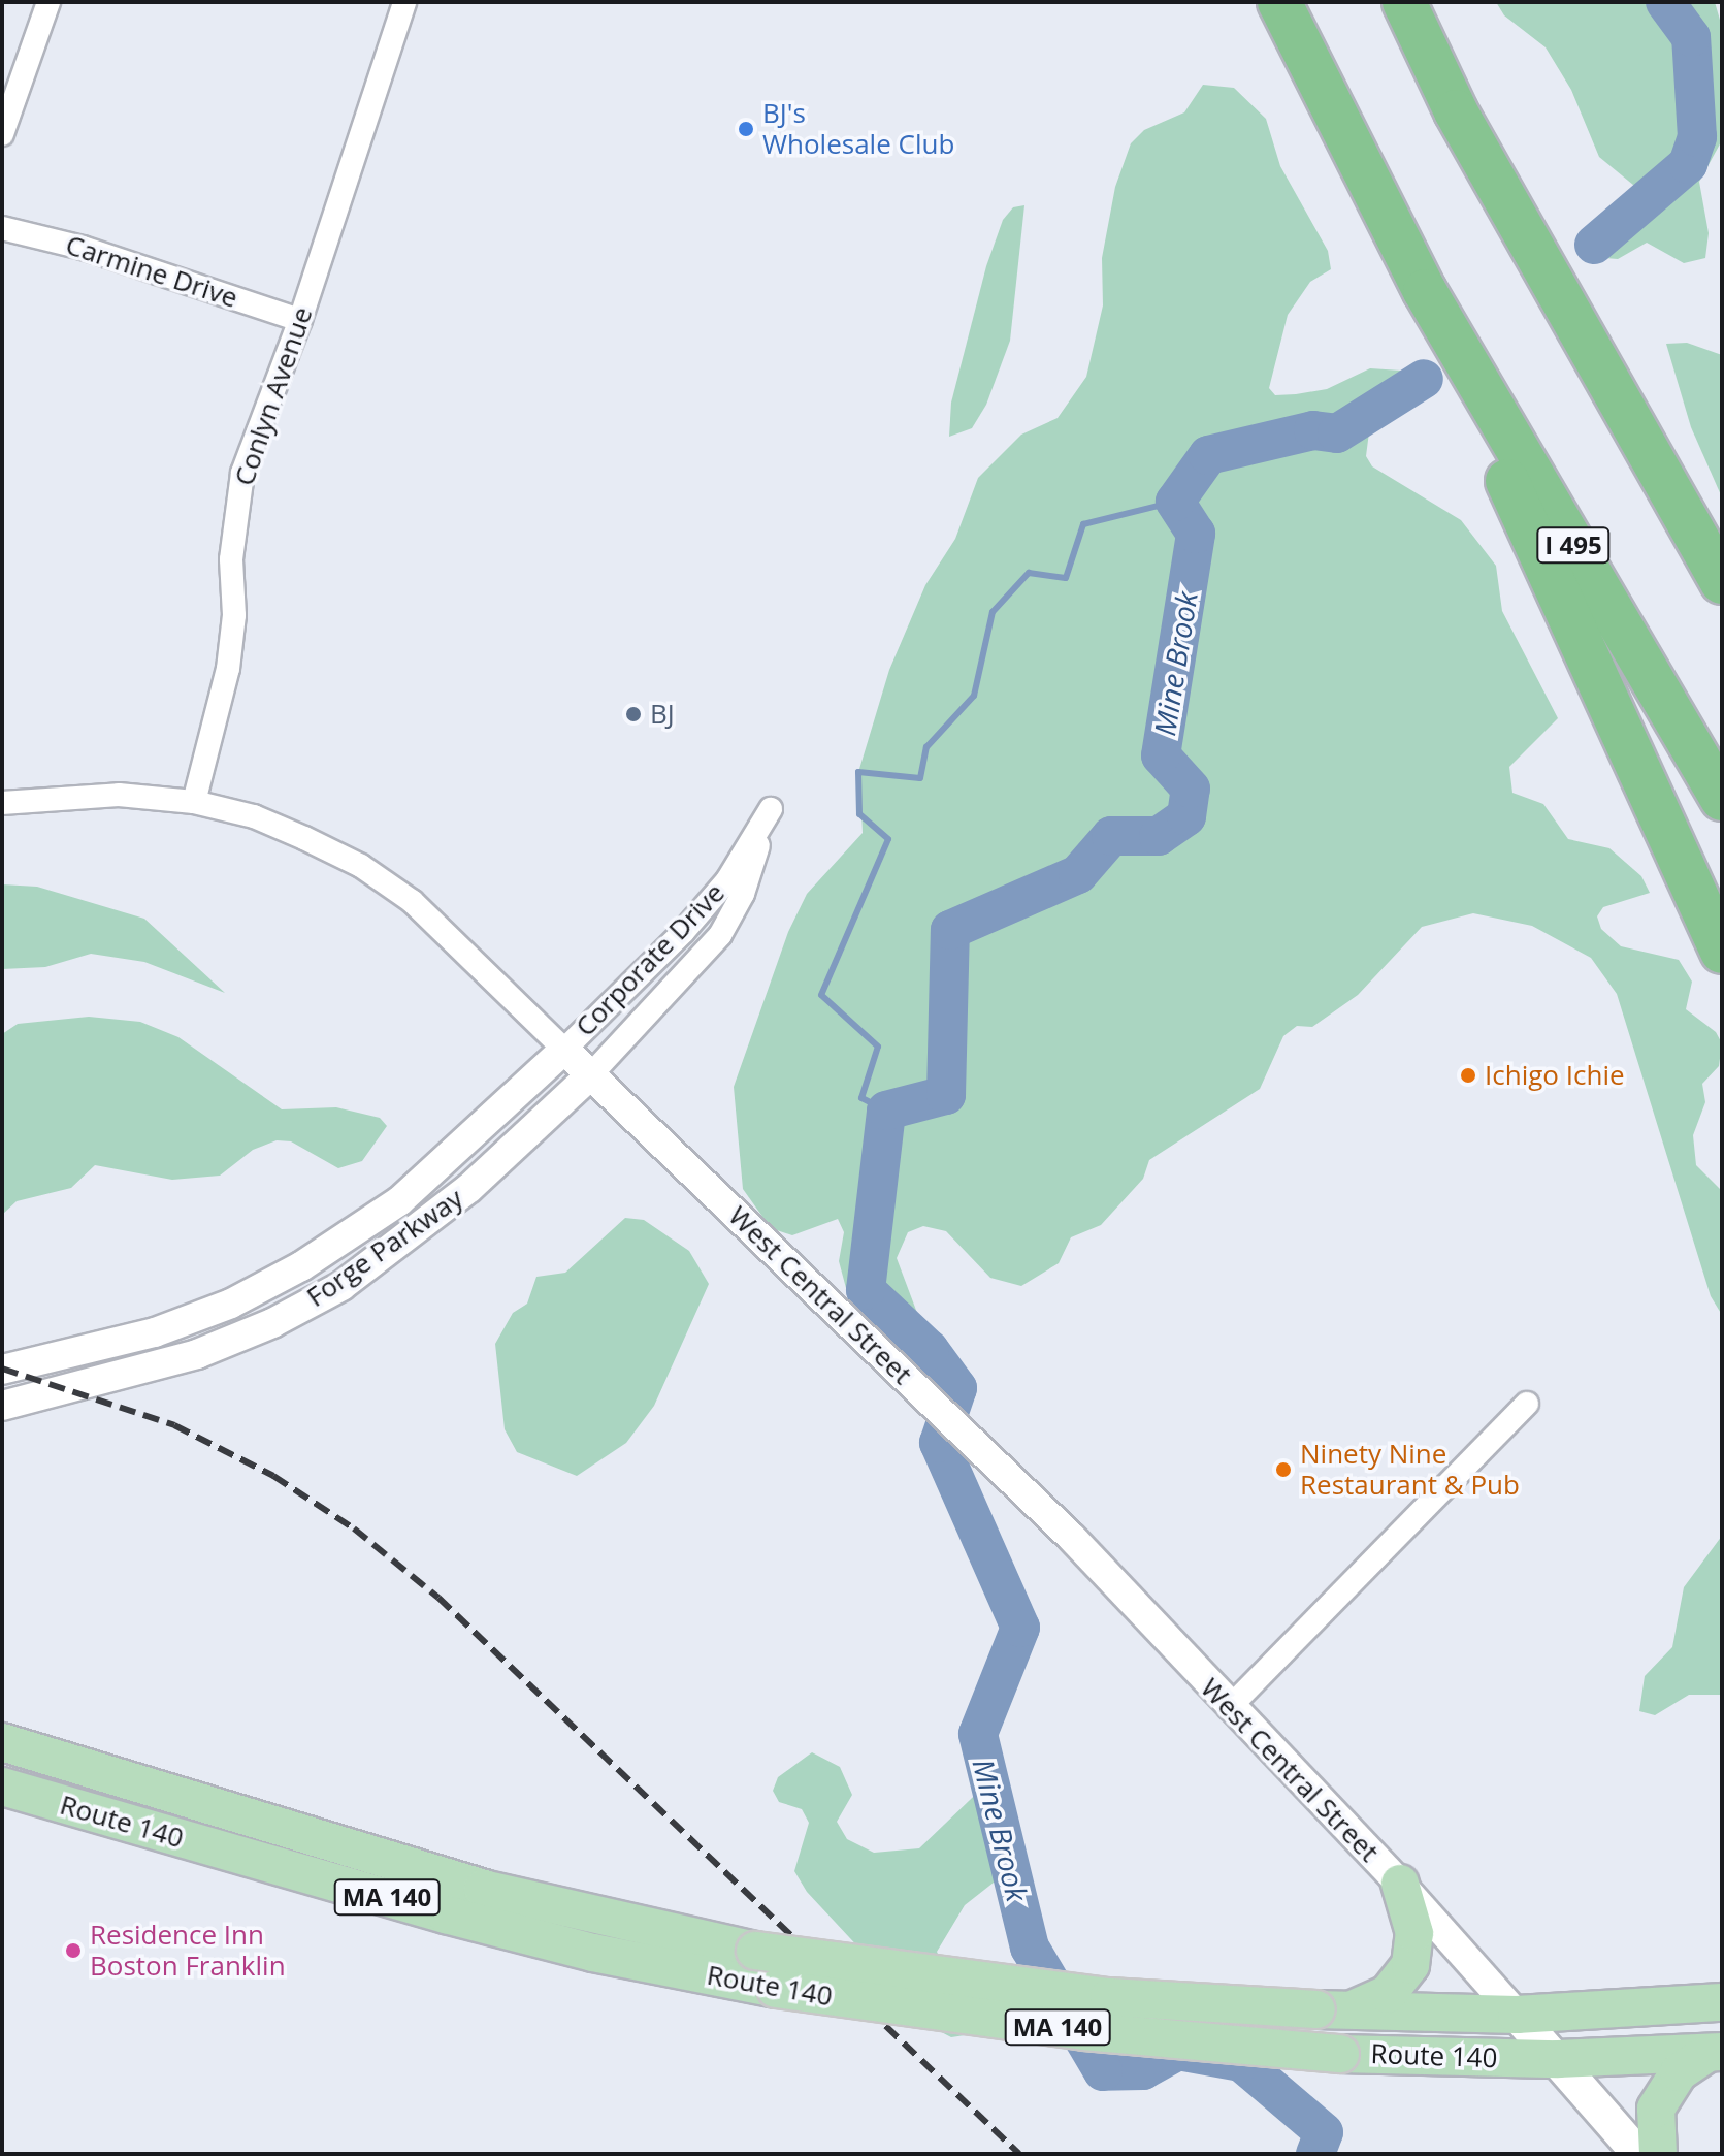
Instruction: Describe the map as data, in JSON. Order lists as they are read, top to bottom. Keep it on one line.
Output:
{"streets":{"highway":["I 495"],"main road":["West Central Street","Route 140","MA 140"],"street":["Carmine Drive","Conlyn Avenue","Corporate Drive","Forge Parkway"]},"crossings":[["Carmine Drive","Conlyn Avenue"],["Conlyn Avenue","West Central Street"],["Corporate Drive","Forge Parkway"],["Corporate Drive","West Central Street"],["Forge Parkway","West Central Street"],["West Central Street","Route 140"],["West Central Street","MA 140"],["Route 140","MA 140"]],"water":["Mine Brook"],"places":["BJ's Wholesale Club","BJ","Ichigo Ichie","Ninety Nine Restaurant & Pub","Residence Inn Boston Franklin"]}
